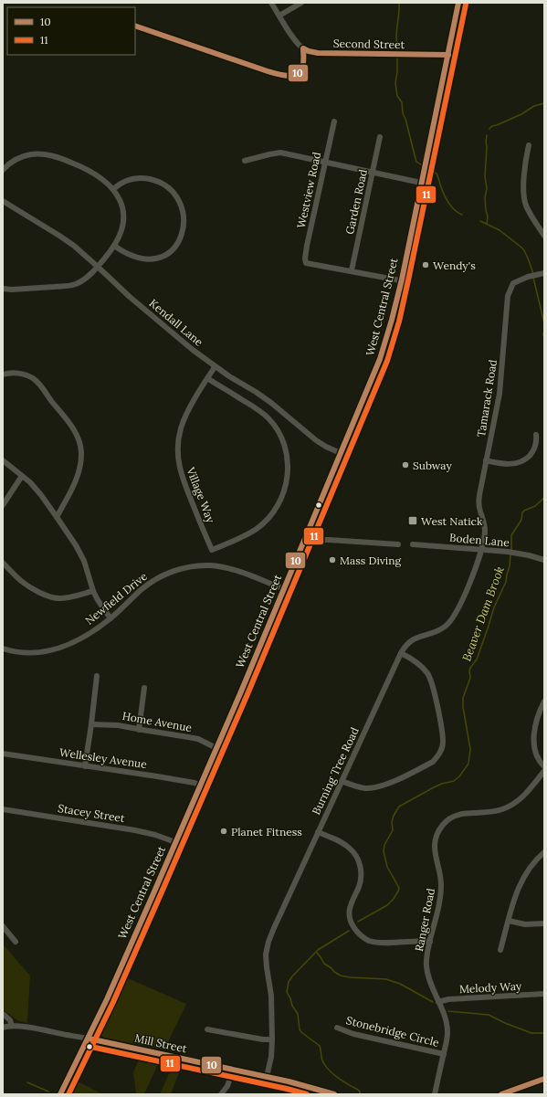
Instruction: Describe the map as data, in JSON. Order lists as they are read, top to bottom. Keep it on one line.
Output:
{"streets":{"main road":["West Central Street"],"street":["Second Street","Westview Road","Garden Road","Kendall Lane","Tamarack Road","Village Way","Boden Lane","Newfield Drive","Home Avenue","Wellesley Avenue","Burning Tree Road","Stacey Street","Ranger Road","Melody Way","Stonebridge Circle","Mill Street"]},"crossings":[["Second Street","West Central Street"],["Westview Road","Garden Road"],["West Central Street","Kendall Lane"],["West Central Street","Newfield Drive"],["West Central Street","Home Avenue"],["West Central Street","Wellesley Avenue"],["West Central Street","Stacey Street"],["West Central Street","Mill Street"],["Kendall Lane","Village Way"],["Tamarack Road","Boden Lane"],["Tamarack Road","Burning Tree Road"],["Boden Lane","Burning Tree Road"],["Burning Tree Road","Mill Street"],["Ranger Road","Melody Way"],["Ranger Road","Stonebridge Circle"]],"water":["Beaver Dam Brook"],"places":{"other":["Wendy's","Subway","Mass Diving","Planet Fitness"],"transit":["West Natick"]},"lines":["transit line 10","transit line 11"],"legend":["10","11"]}
